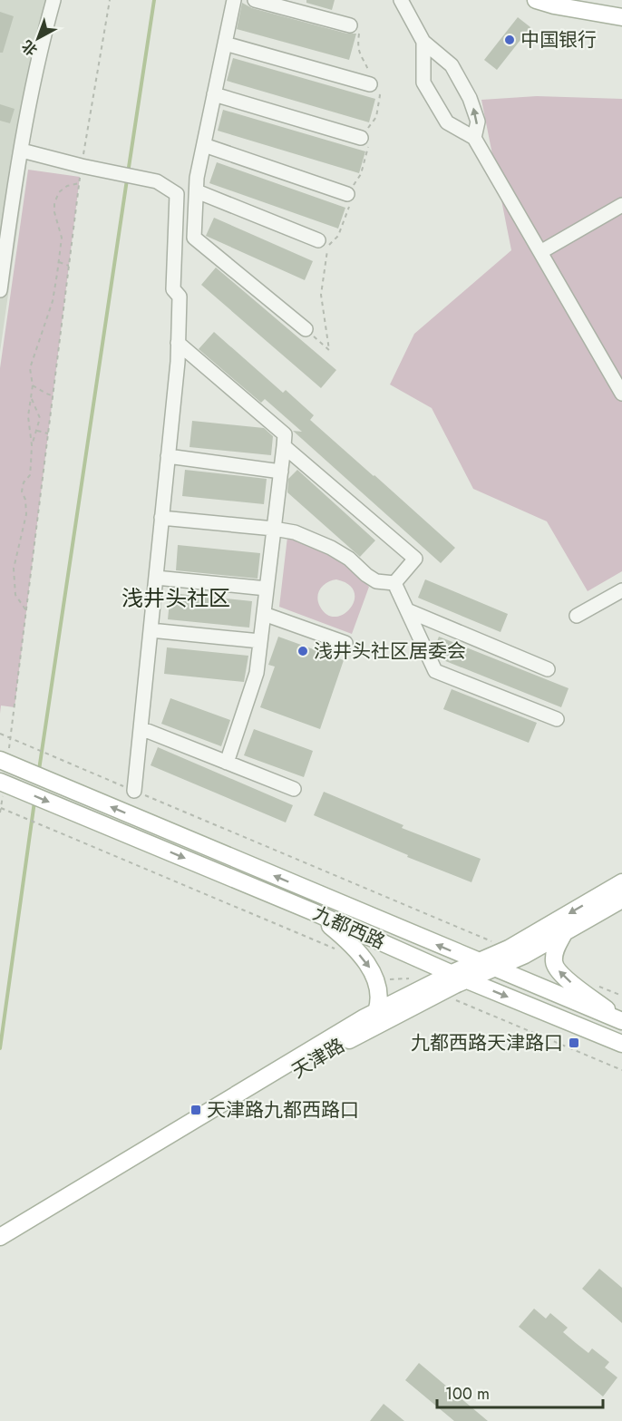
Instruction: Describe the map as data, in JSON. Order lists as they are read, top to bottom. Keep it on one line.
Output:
{"streets":{"main road":["九都西路","天津路"]},"crossings":[["九都西路","天津路"]],"districts":["浅井头社区"],"places":{"other":["中国银行","浅井头社区居委会"],"transit":["九都西路天津路口","天津路九都西路口"]},"scale_bar":"100 m","north":"bottom left"}
